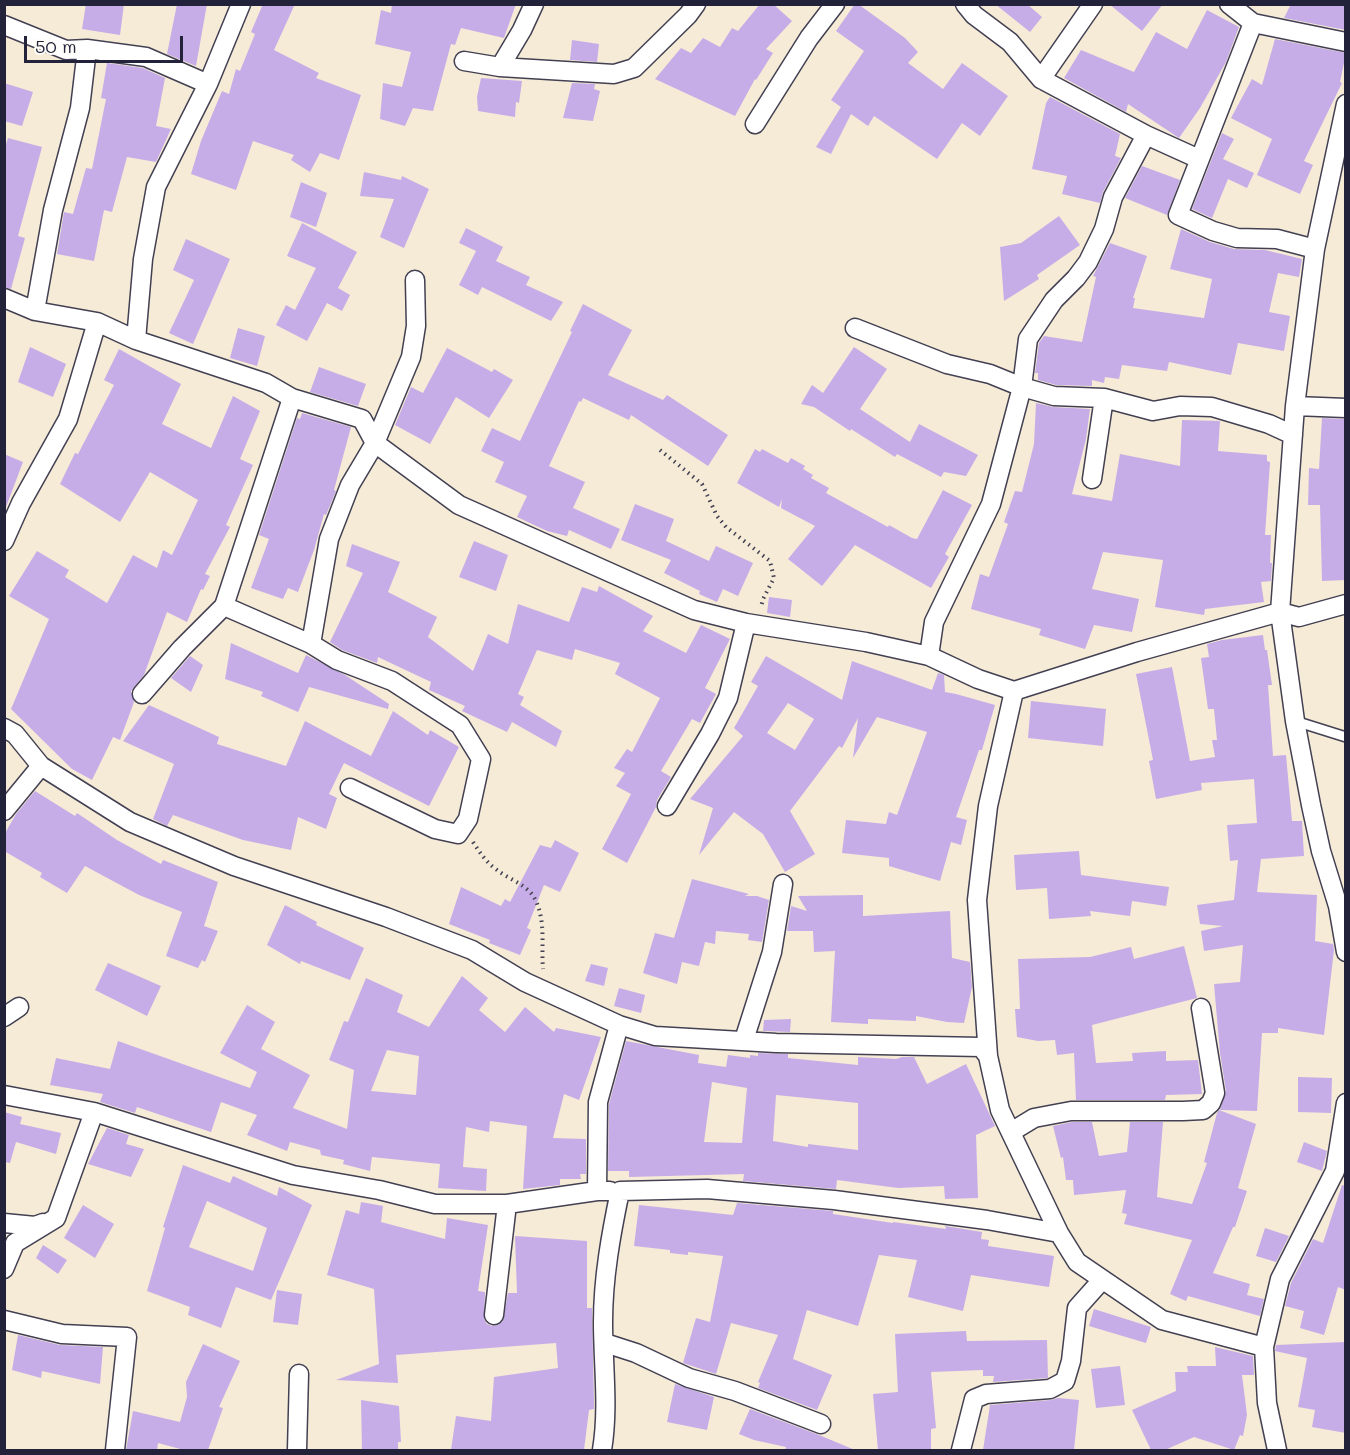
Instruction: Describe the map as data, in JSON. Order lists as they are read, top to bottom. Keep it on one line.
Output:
{"scale_bar":"50 m"}
